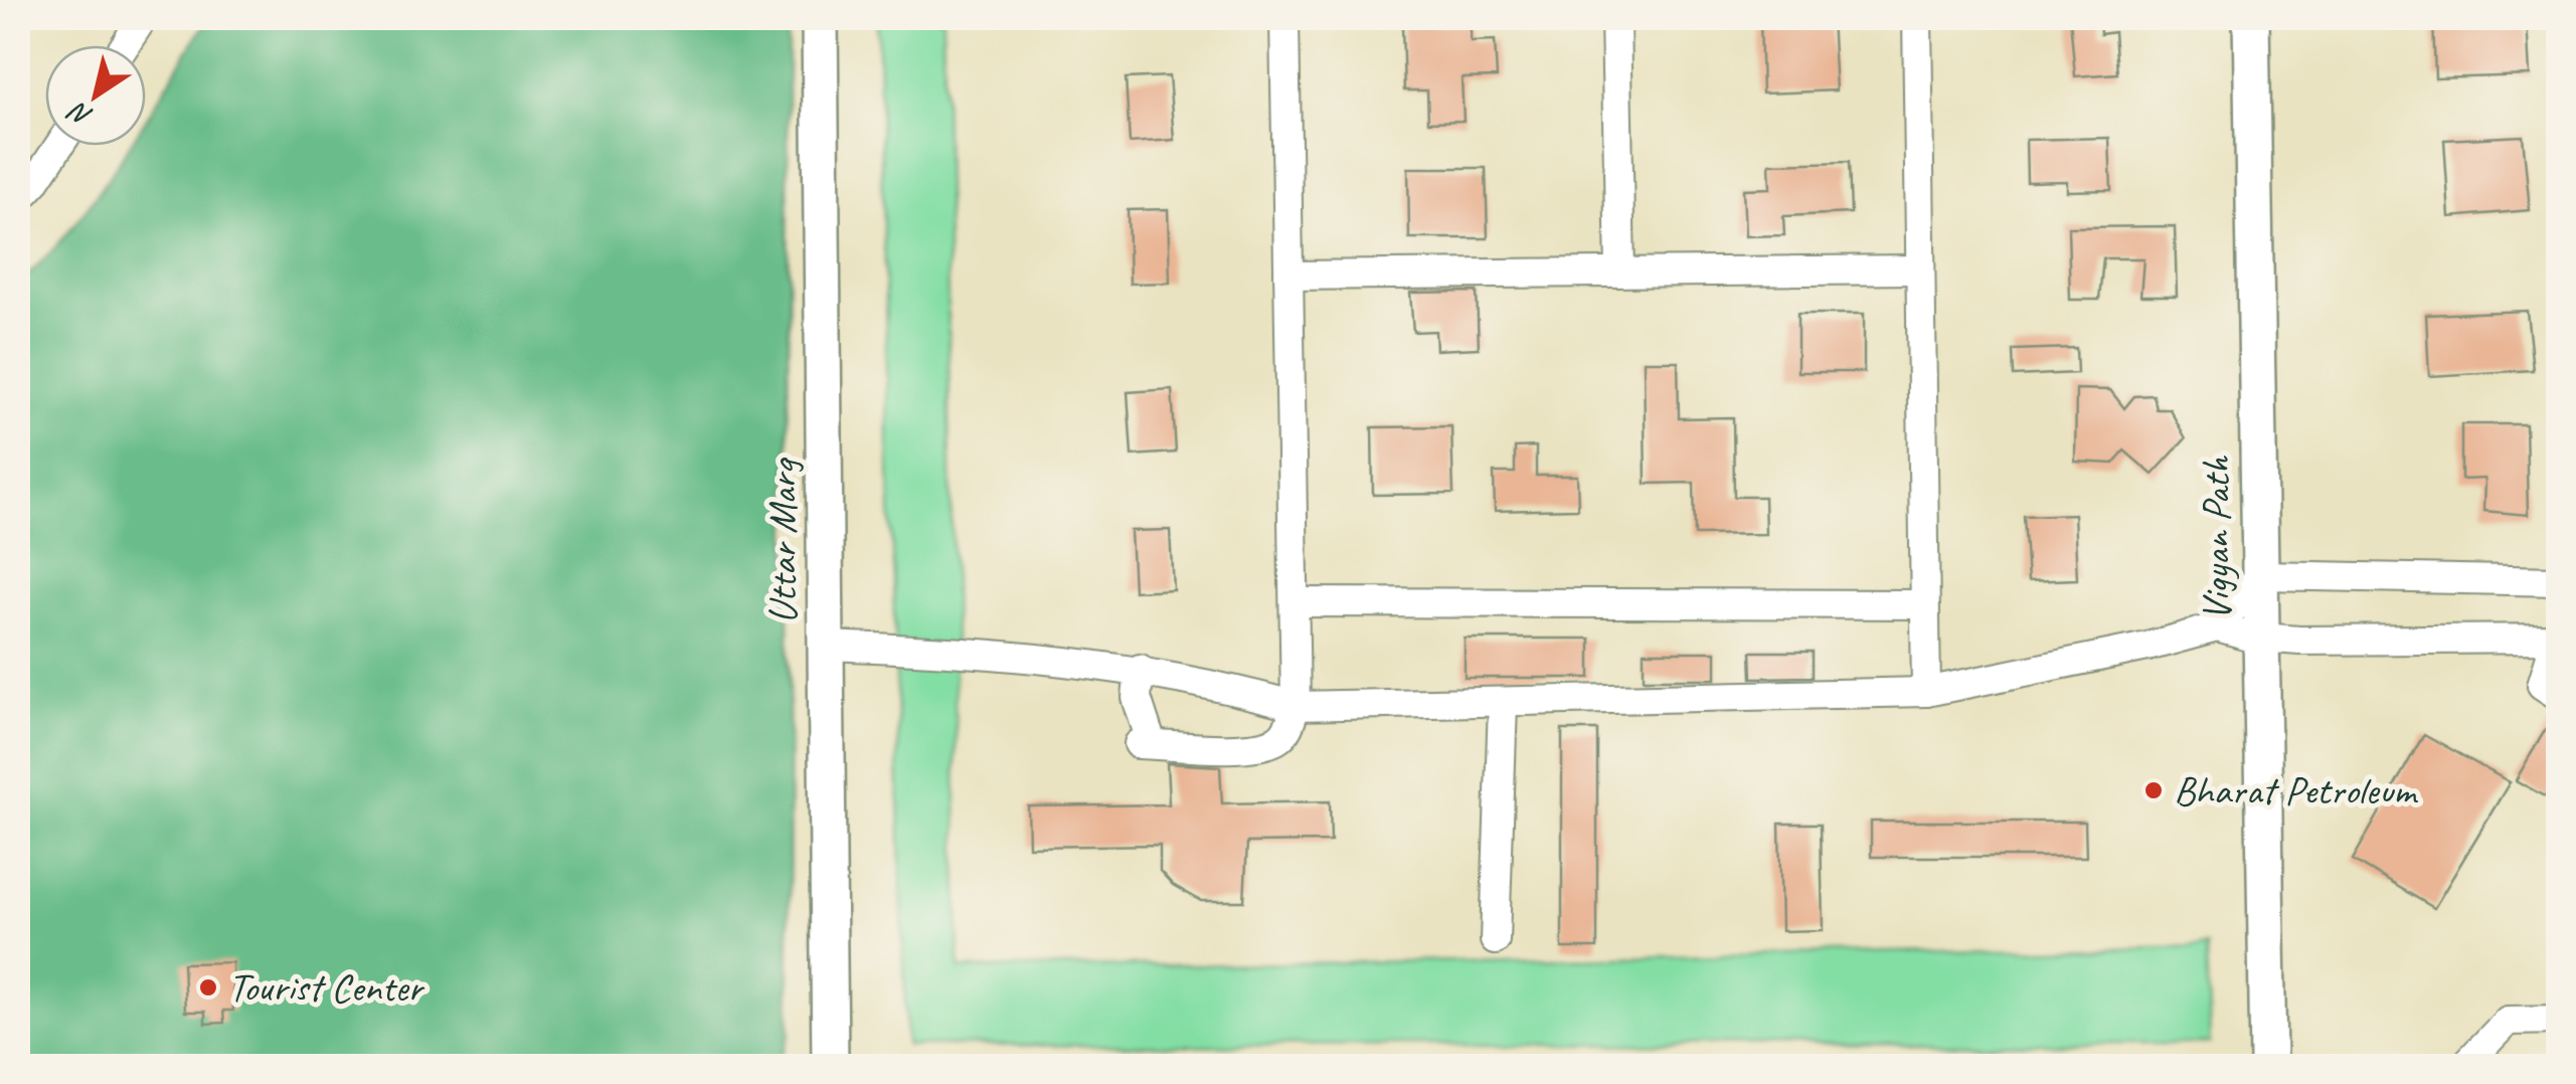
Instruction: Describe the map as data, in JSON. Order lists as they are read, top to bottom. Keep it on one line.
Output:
{"streets":{"main road":["Vigyan Path","Uttar Marg"]},"places":["Bharat Petroleum","Tourist Center"],"north":"bottom left"}
